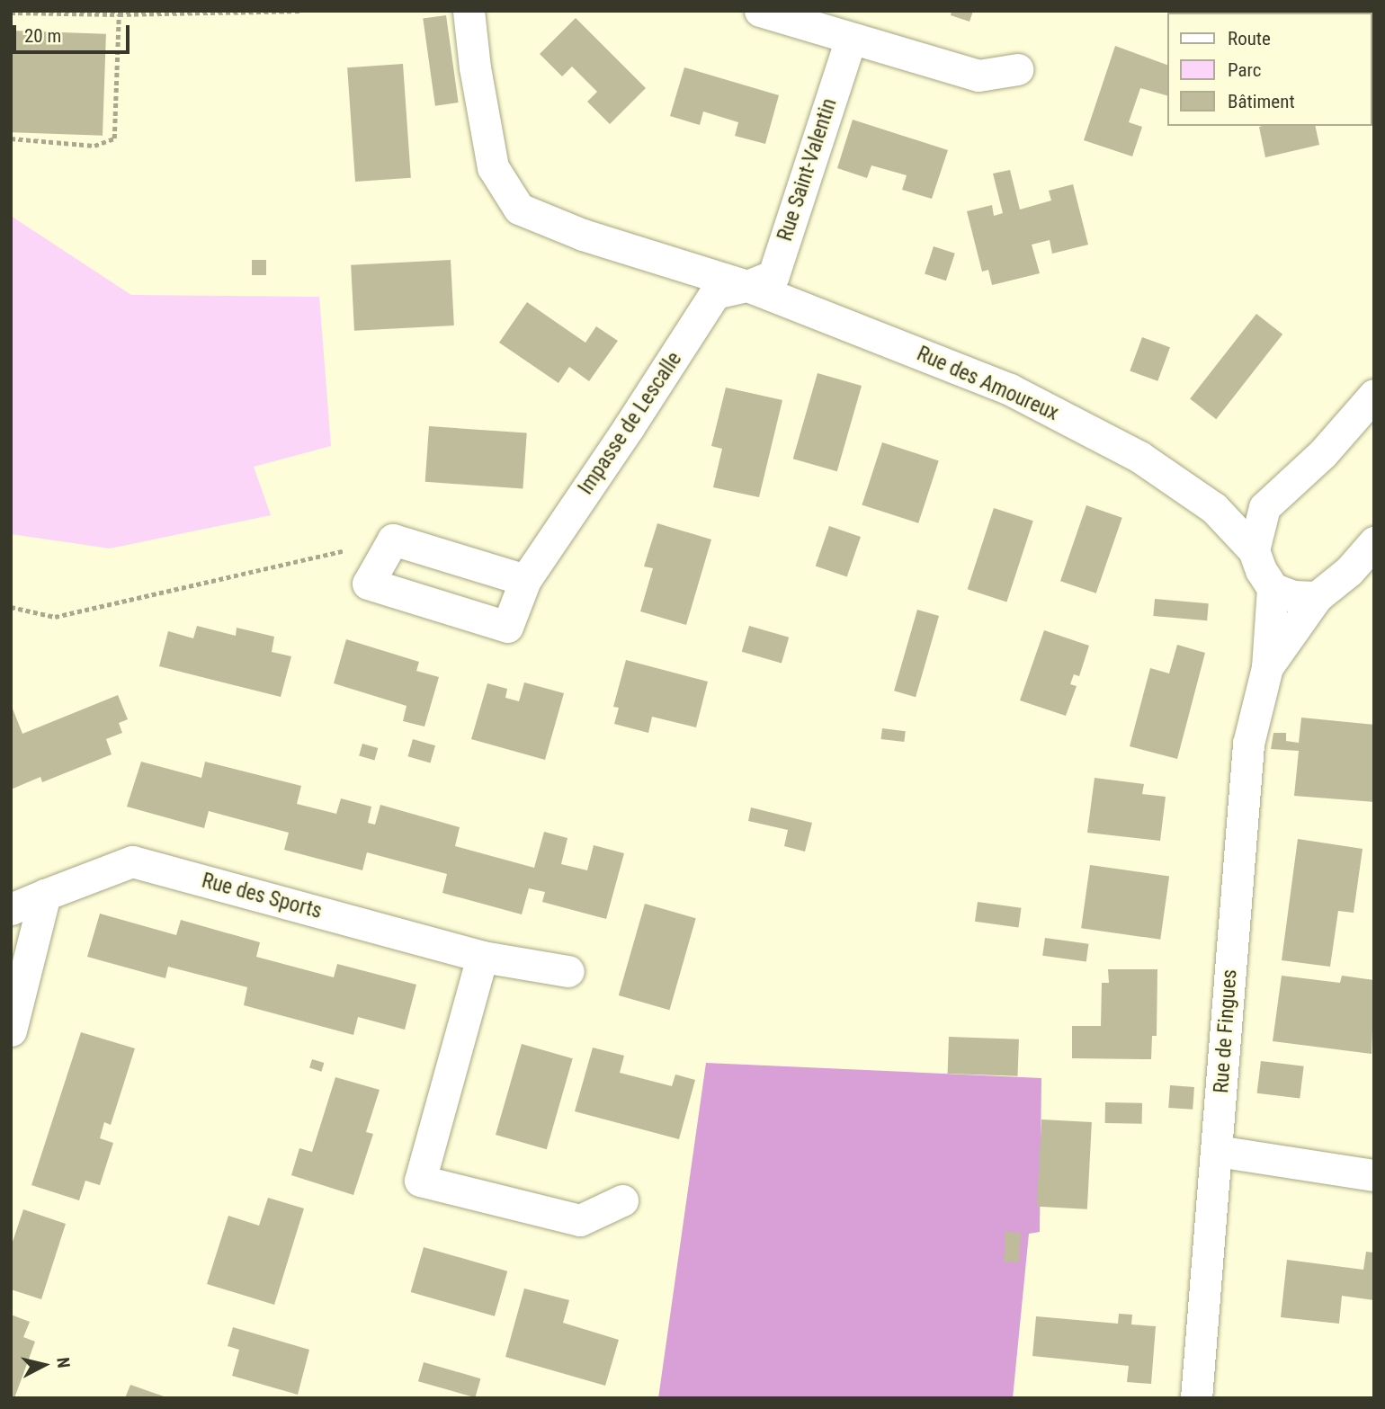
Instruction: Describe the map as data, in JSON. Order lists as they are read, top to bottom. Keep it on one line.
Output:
{"streets":{"street":["Rue Saint-Valentin","Rue des Amoureux","Impasse de Lescalle","Rue des Sports","Rue de Fingues"]},"crossings":[["Rue Saint-Valentin","Rue des Amoureux"],["Rue Saint-Valentin","Impasse de Lescalle"],["Rue des Amoureux","Impasse de Lescalle"],["Rue des Amoureux","Rue de Fingues"]],"legend":["Route","Parc","Bâtiment"],"scale_bar":"20 m","north":"right"}
